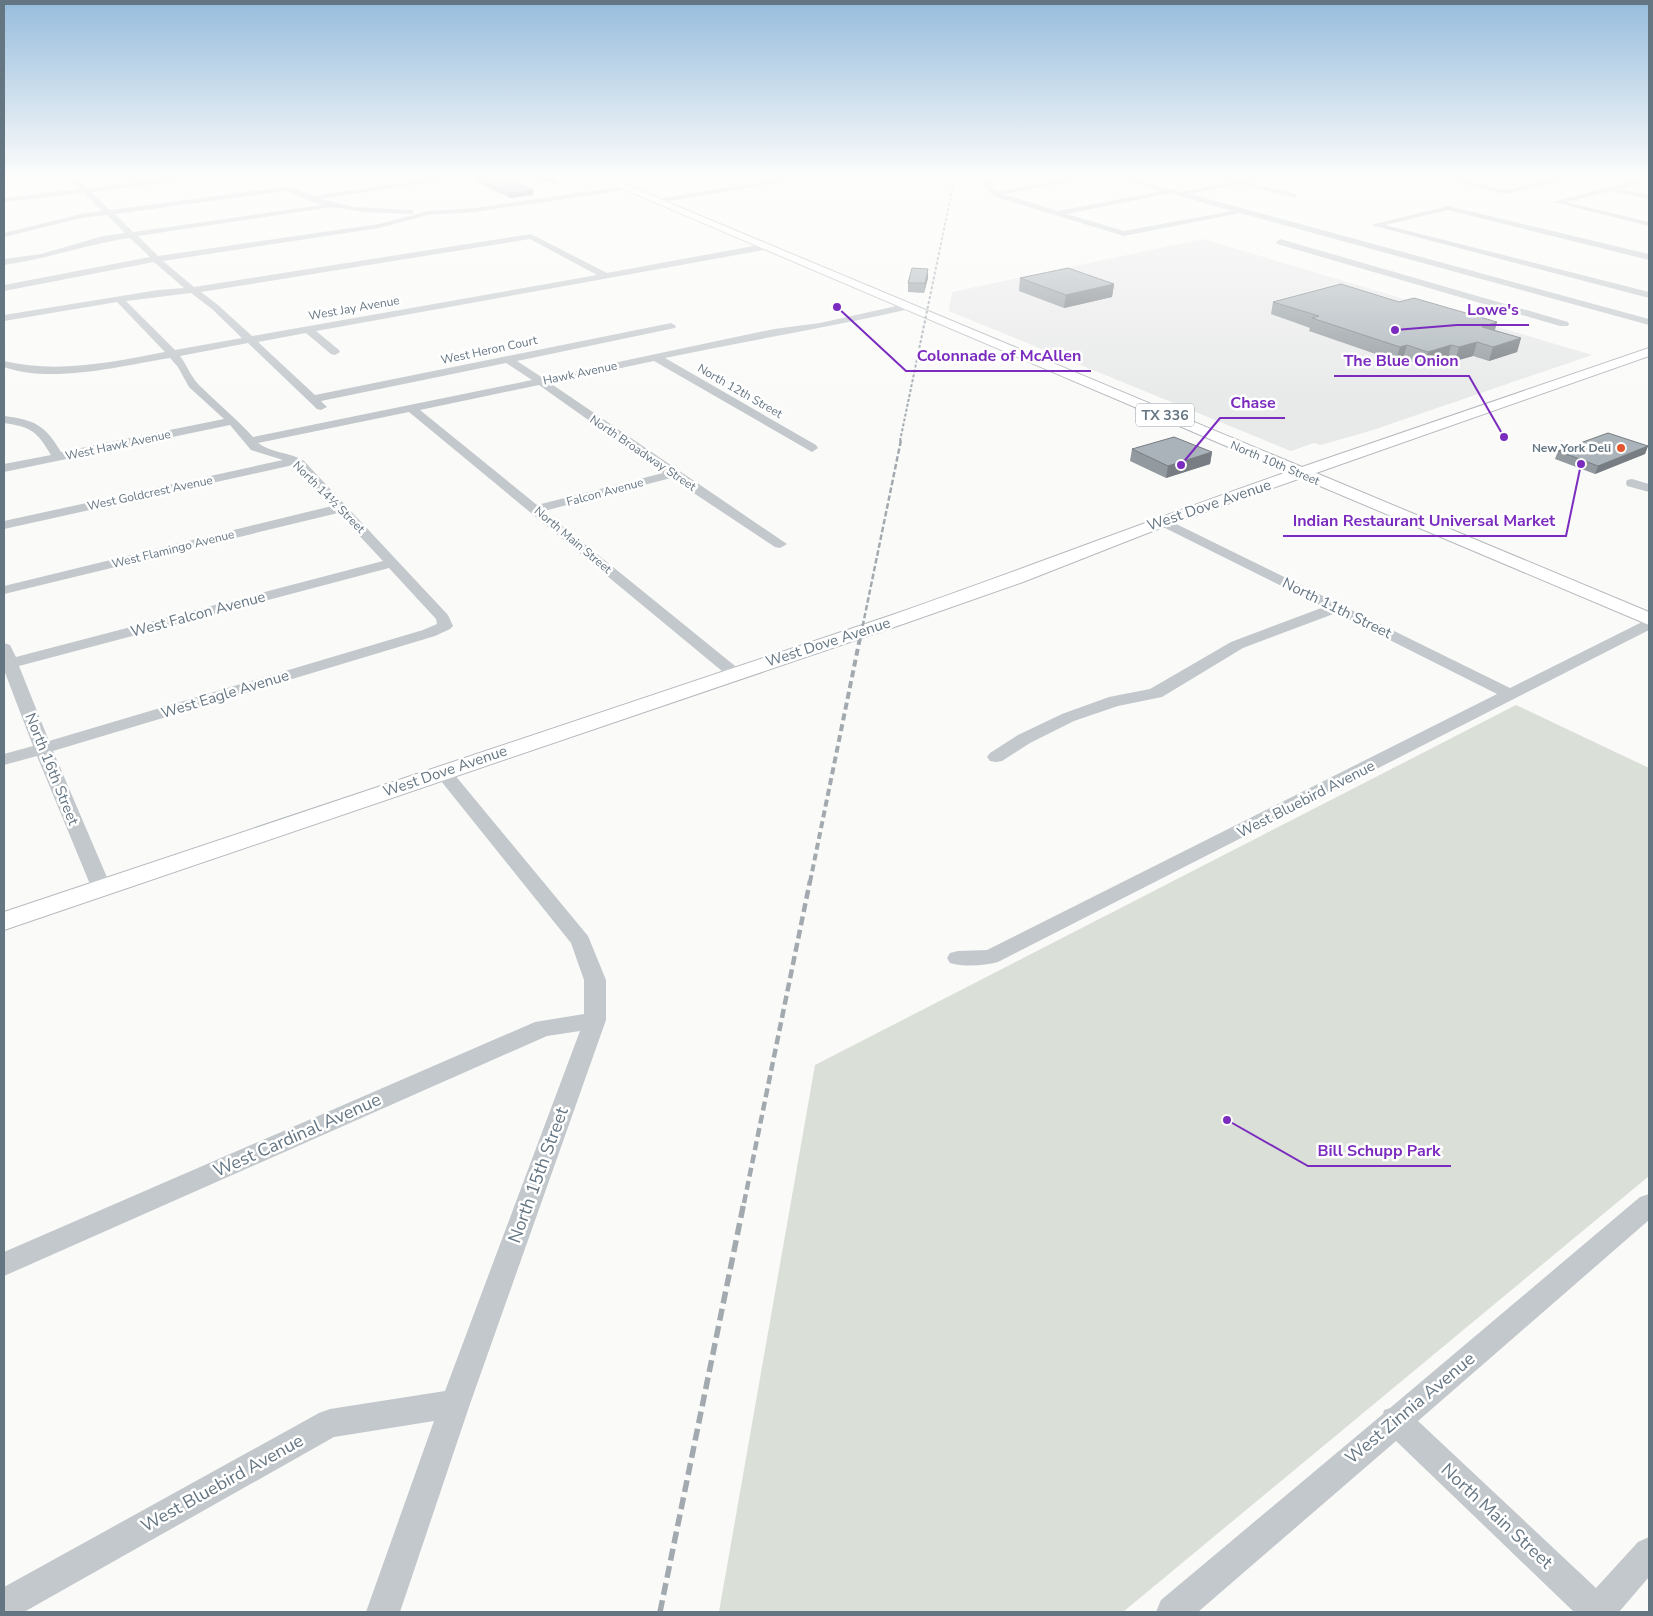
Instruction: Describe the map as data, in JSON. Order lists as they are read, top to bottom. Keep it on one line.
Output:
{"streets":{"main road":["TX 336","North 10th Street","West Dove Avenue"],"street":["West Jay Avenue","West Heron Court","Hawk Avenue","North 12th Street","West Hawk Avenue","North Broadway Street","Falcon Avenue","West Goldcrest Avenue","North 14½ Street","North Main Street","West Flamingo Avenue","North 11th Street","West Falcon Avenue","West Eagle Avenue","North 16th Street","West Bluebird Avenue","West Cardinal Avenue","North 15th Street","West Zinnia Avenue"]},"crossings":[["West Jay Avenue","North 14½ Street"],["West Heron Court","North Broadway Street"],["Hawk Avenue","North 12th Street"],["Hawk Avenue","North Broadway Street"],["Hawk Avenue","North 10th Street"],["Hawk Avenue","North 14½ Street"],["Hawk Avenue","North Main Street"],["West Hawk Avenue","North 14½ Street"],["North Broadway Street","Falcon Avenue"],["North 10th Street","West Dove Avenue"],["Falcon Avenue","North Main Street"],["West Goldcrest Avenue","North 14½ Street"],["North 14½ Street","West Flamingo Avenue"],["North 14½ Street","West Falcon Avenue"],["North 14½ Street","West Eagle Avenue"],["West Dove Avenue","North Main Street"],["West Dove Avenue","North 11th Street"],["West Dove Avenue","North 16th Street"],["West Dove Avenue","North 15th Street"],["North Main Street","West Zinnia Avenue"],["North 11th Street","West Bluebird Avenue"],["West Falcon Avenue","North 16th Street"],["West Eagle Avenue","North 16th Street"],["West Bluebird Avenue","North 15th Street"],["West Cardinal Avenue","North 15th Street"]],"places":["Colonnade of McAllen","Lowe's","The Blue Onion","New York Deli","Indian Restaurant Universal Market","Chase","Bill Schupp Park"]}
